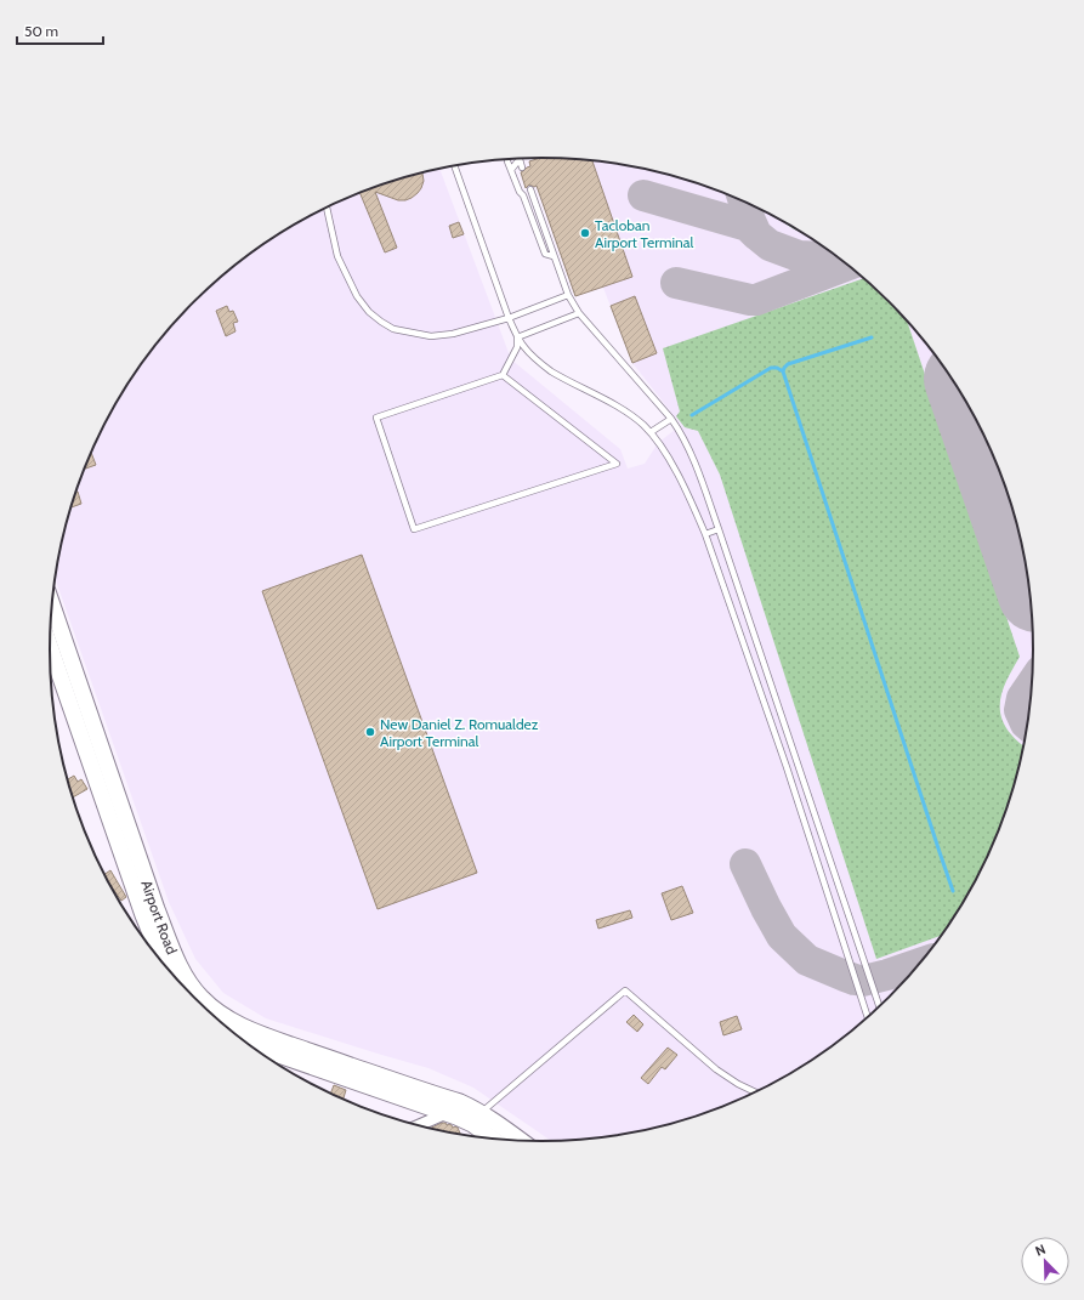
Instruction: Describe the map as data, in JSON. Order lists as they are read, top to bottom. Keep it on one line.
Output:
{"streets":{"main road":["Airport Road"]},"places":["Tacloban Airport Terminal","New Daniel Z. Romualdez Airport Terminal"],"scale_bar":"50 m","north":"top left"}
